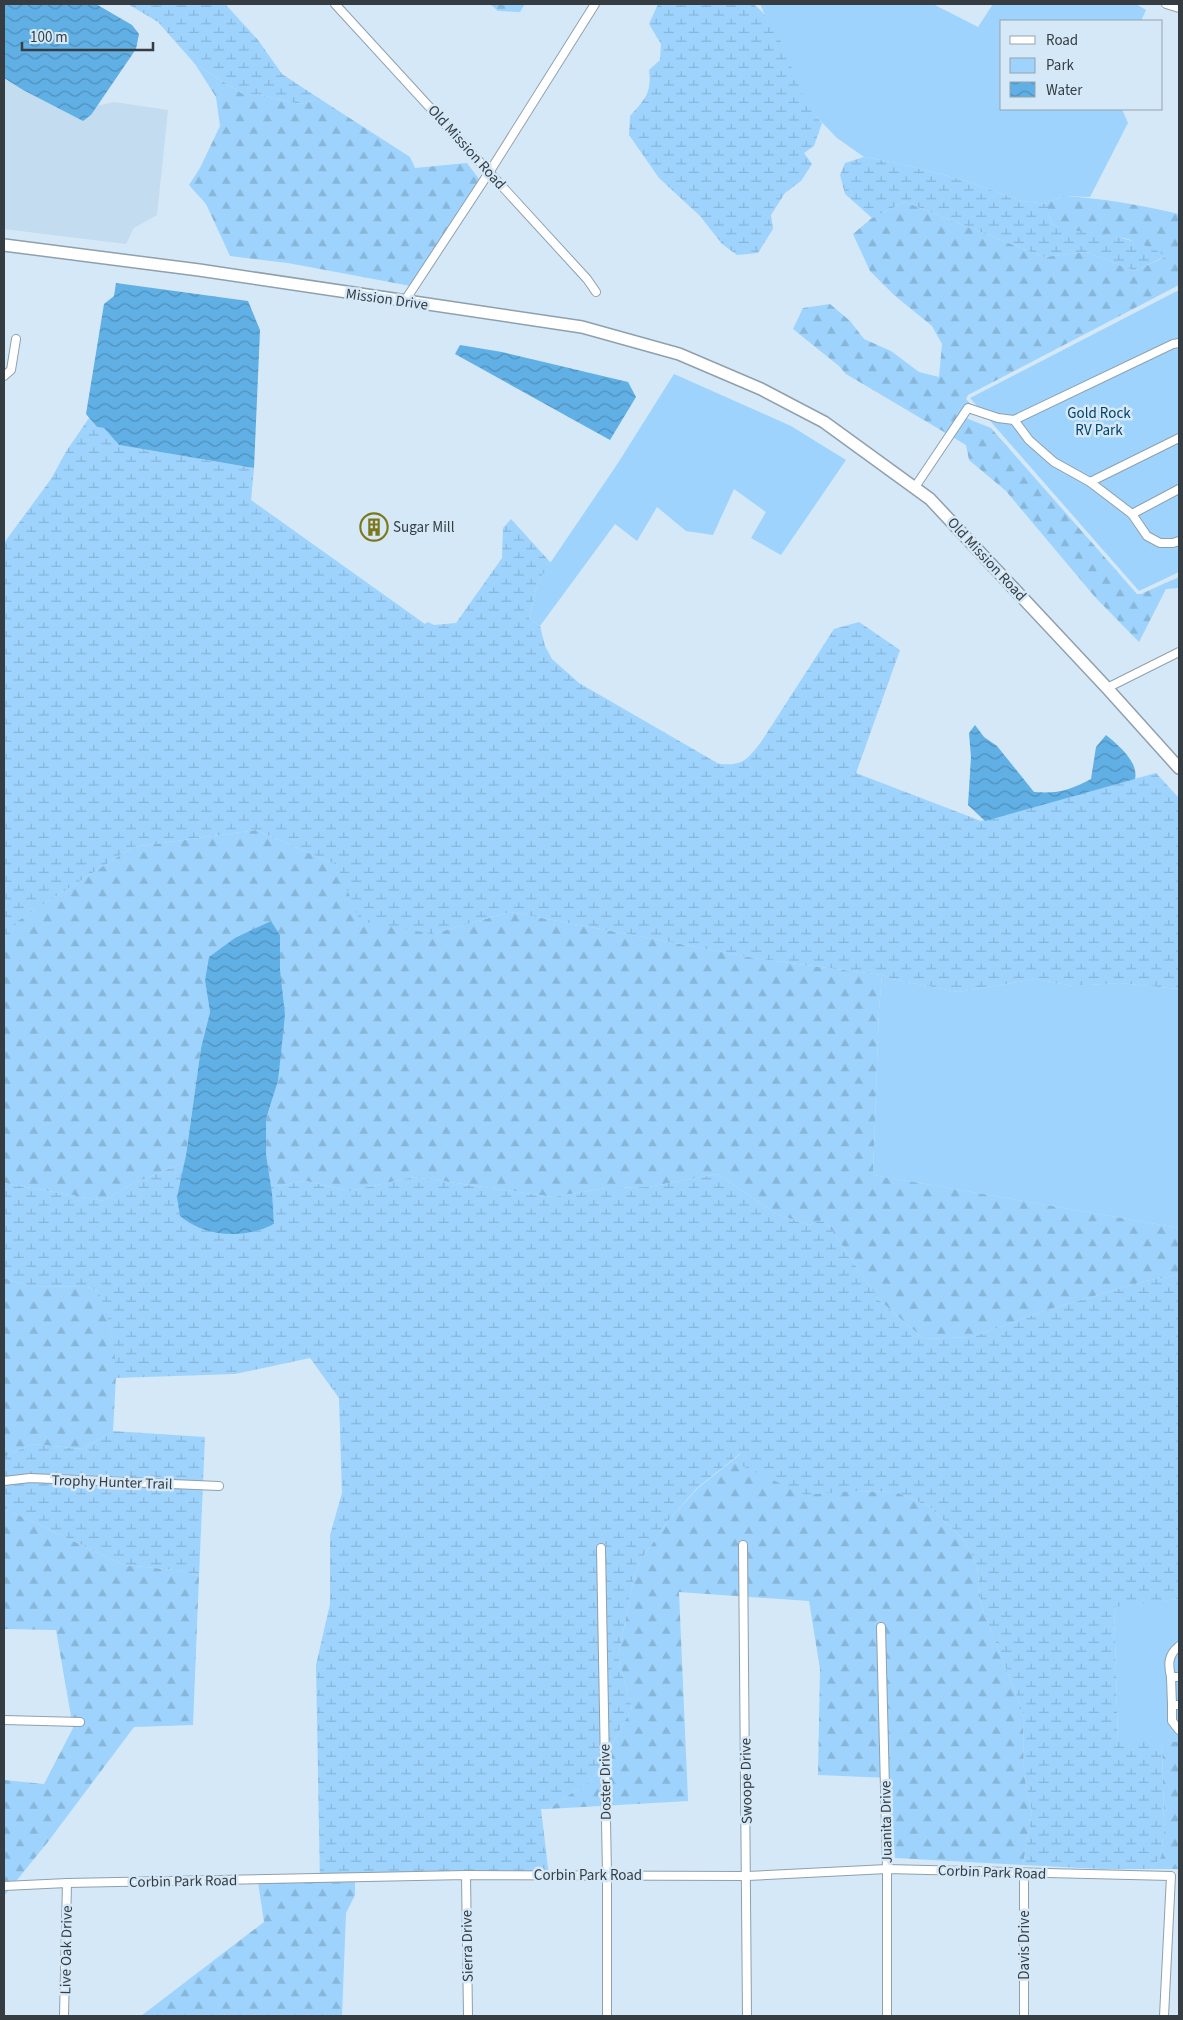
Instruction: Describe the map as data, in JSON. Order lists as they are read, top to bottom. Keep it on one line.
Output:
{"streets":{"street":["Old Mission Road","Mission Drive","Trophy Hunter Trail","Swoope Drive","Doster Drive","Juanita Drive","Corbin Park Road","Davis Drive","Sierra Drive","Live Oak Drive"]},"crossings":[["Old Mission Road","Mission Drive"],["Swoope Drive","Corbin Park Road"],["Doster Drive","Corbin Park Road"],["Juanita Drive","Corbin Park Road"],["Corbin Park Road","Davis Drive"],["Corbin Park Road","Sierra Drive"],["Corbin Park Road","Live Oak Drive"]],"parks":["Gold Rock RV Park"],"places":{"building":["Sugar Mill"]},"legend":["Road","Park","Water"],"scale_bar":"100 m"}
